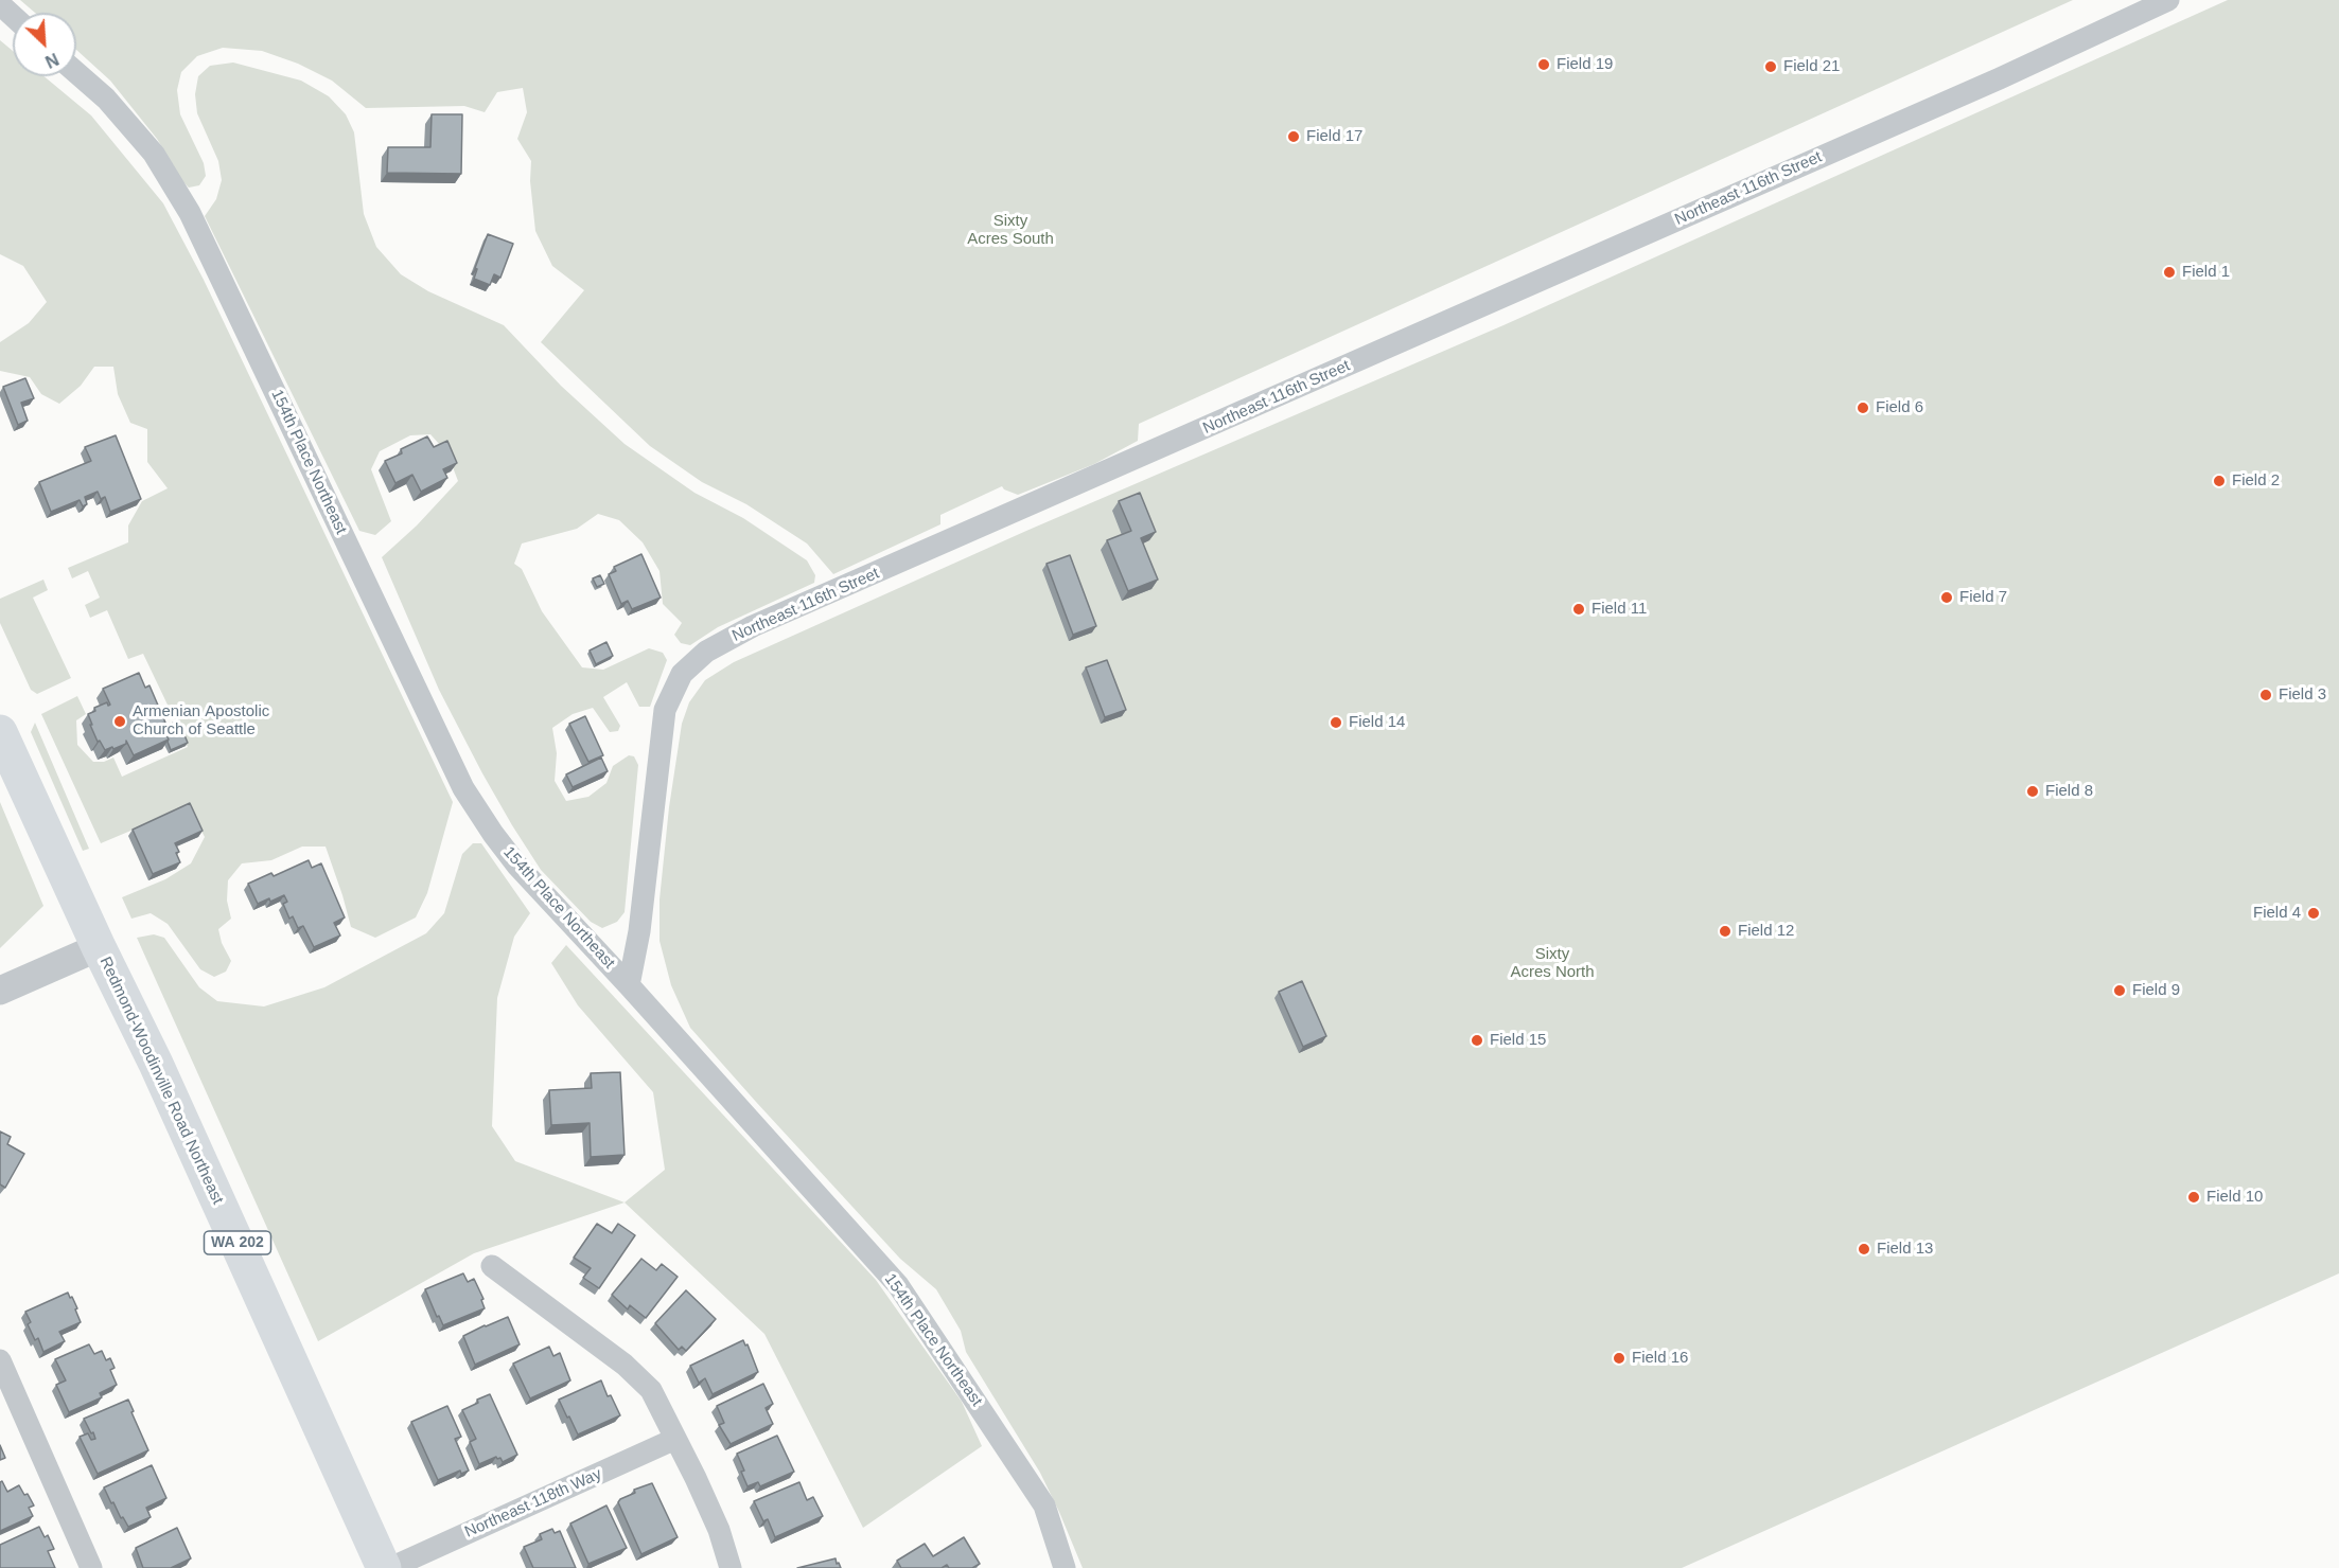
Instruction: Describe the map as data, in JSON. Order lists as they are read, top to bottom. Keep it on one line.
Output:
{"streets":{"main road":["Redmond-Woodinville Road Northeast","WA 202"],"street":["Northeast 116th Street","154th Place Northeast","Northeast 118th Way"]},"crossings":[["Northeast 116th Street","154th Place Northeast"]],"parks":["Sixty Acres South","Sixty Acres North"],"places":["Field 19","Field 21","Field 17","Field 1","Field 6","Field 2","Field 7","Field 11","Field 3","Armenian Apostolic Church of Seattle","Field 14","Field 8","Field 4","Field 12","Field 9","Field 15","Field 10","Field 13","Field 16"],"north":"bottom right"}
